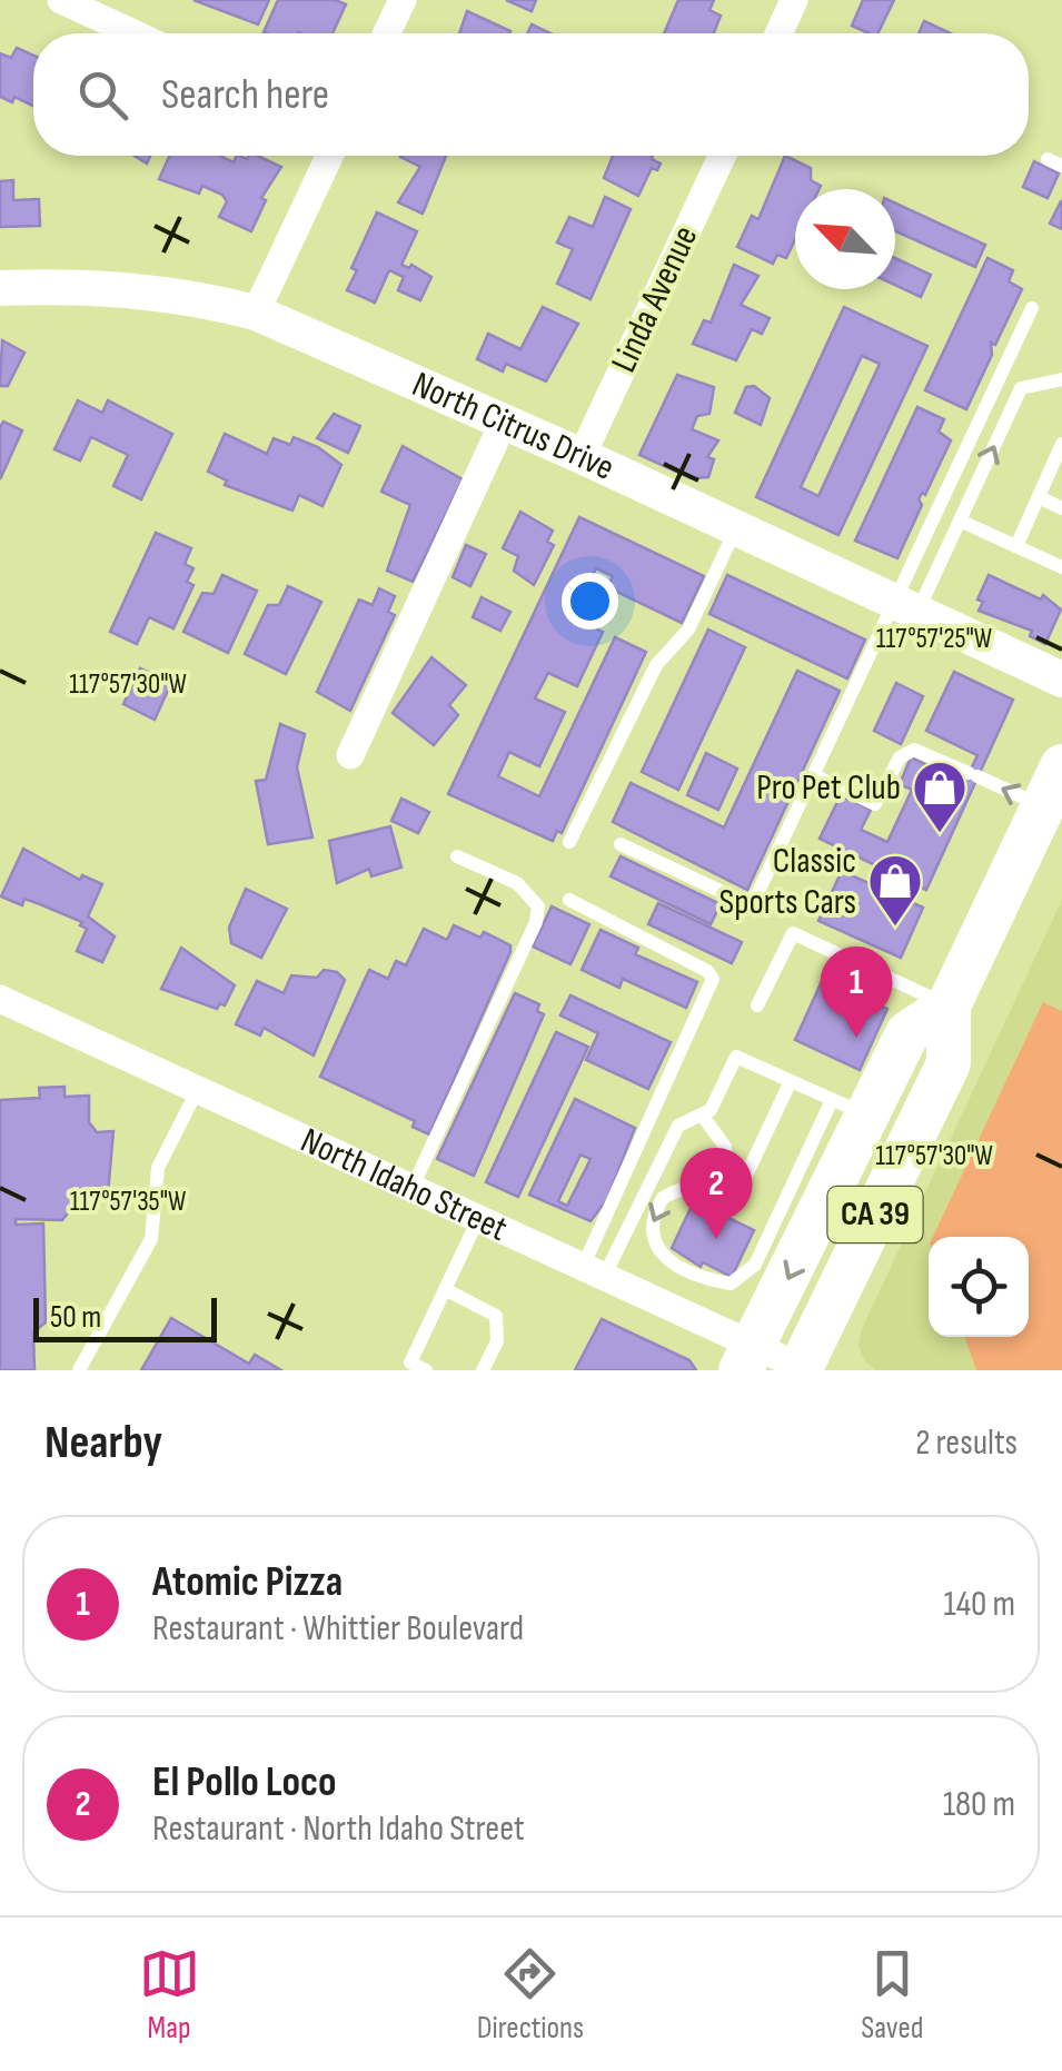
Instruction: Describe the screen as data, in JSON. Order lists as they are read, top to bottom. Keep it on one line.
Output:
{"streets":{"main road":["CA 39"],"street":["Linda Avenue","North Citrus Drive","North Idaho Street"]},"crossings":[["Linda Avenue","North Citrus Drive"],["North Idaho Street","CA 39"]],"places":{"shop":["Pro Pet Club","Classic Sports Cars"]},"scale_bar":"50 m","north":"top left","page":{"search":"Search here","pins":["1","2"],"scale":"50 m","heading":["Nearby","2 results"],"list":[{"mark":"1","name":"Atomic Pizza","note":"Restaurant · Whittier Boulevard","value":"140 m"},{"mark":"2","name":"El Pollo Loco","note":"Restaurant · North Idaho Street","value":"180 m"}],"nav":["Map","Directions","Saved"]},"coordinates":["117°57'25\"W","117°57'30\"W","117°57'35\"W"]}
